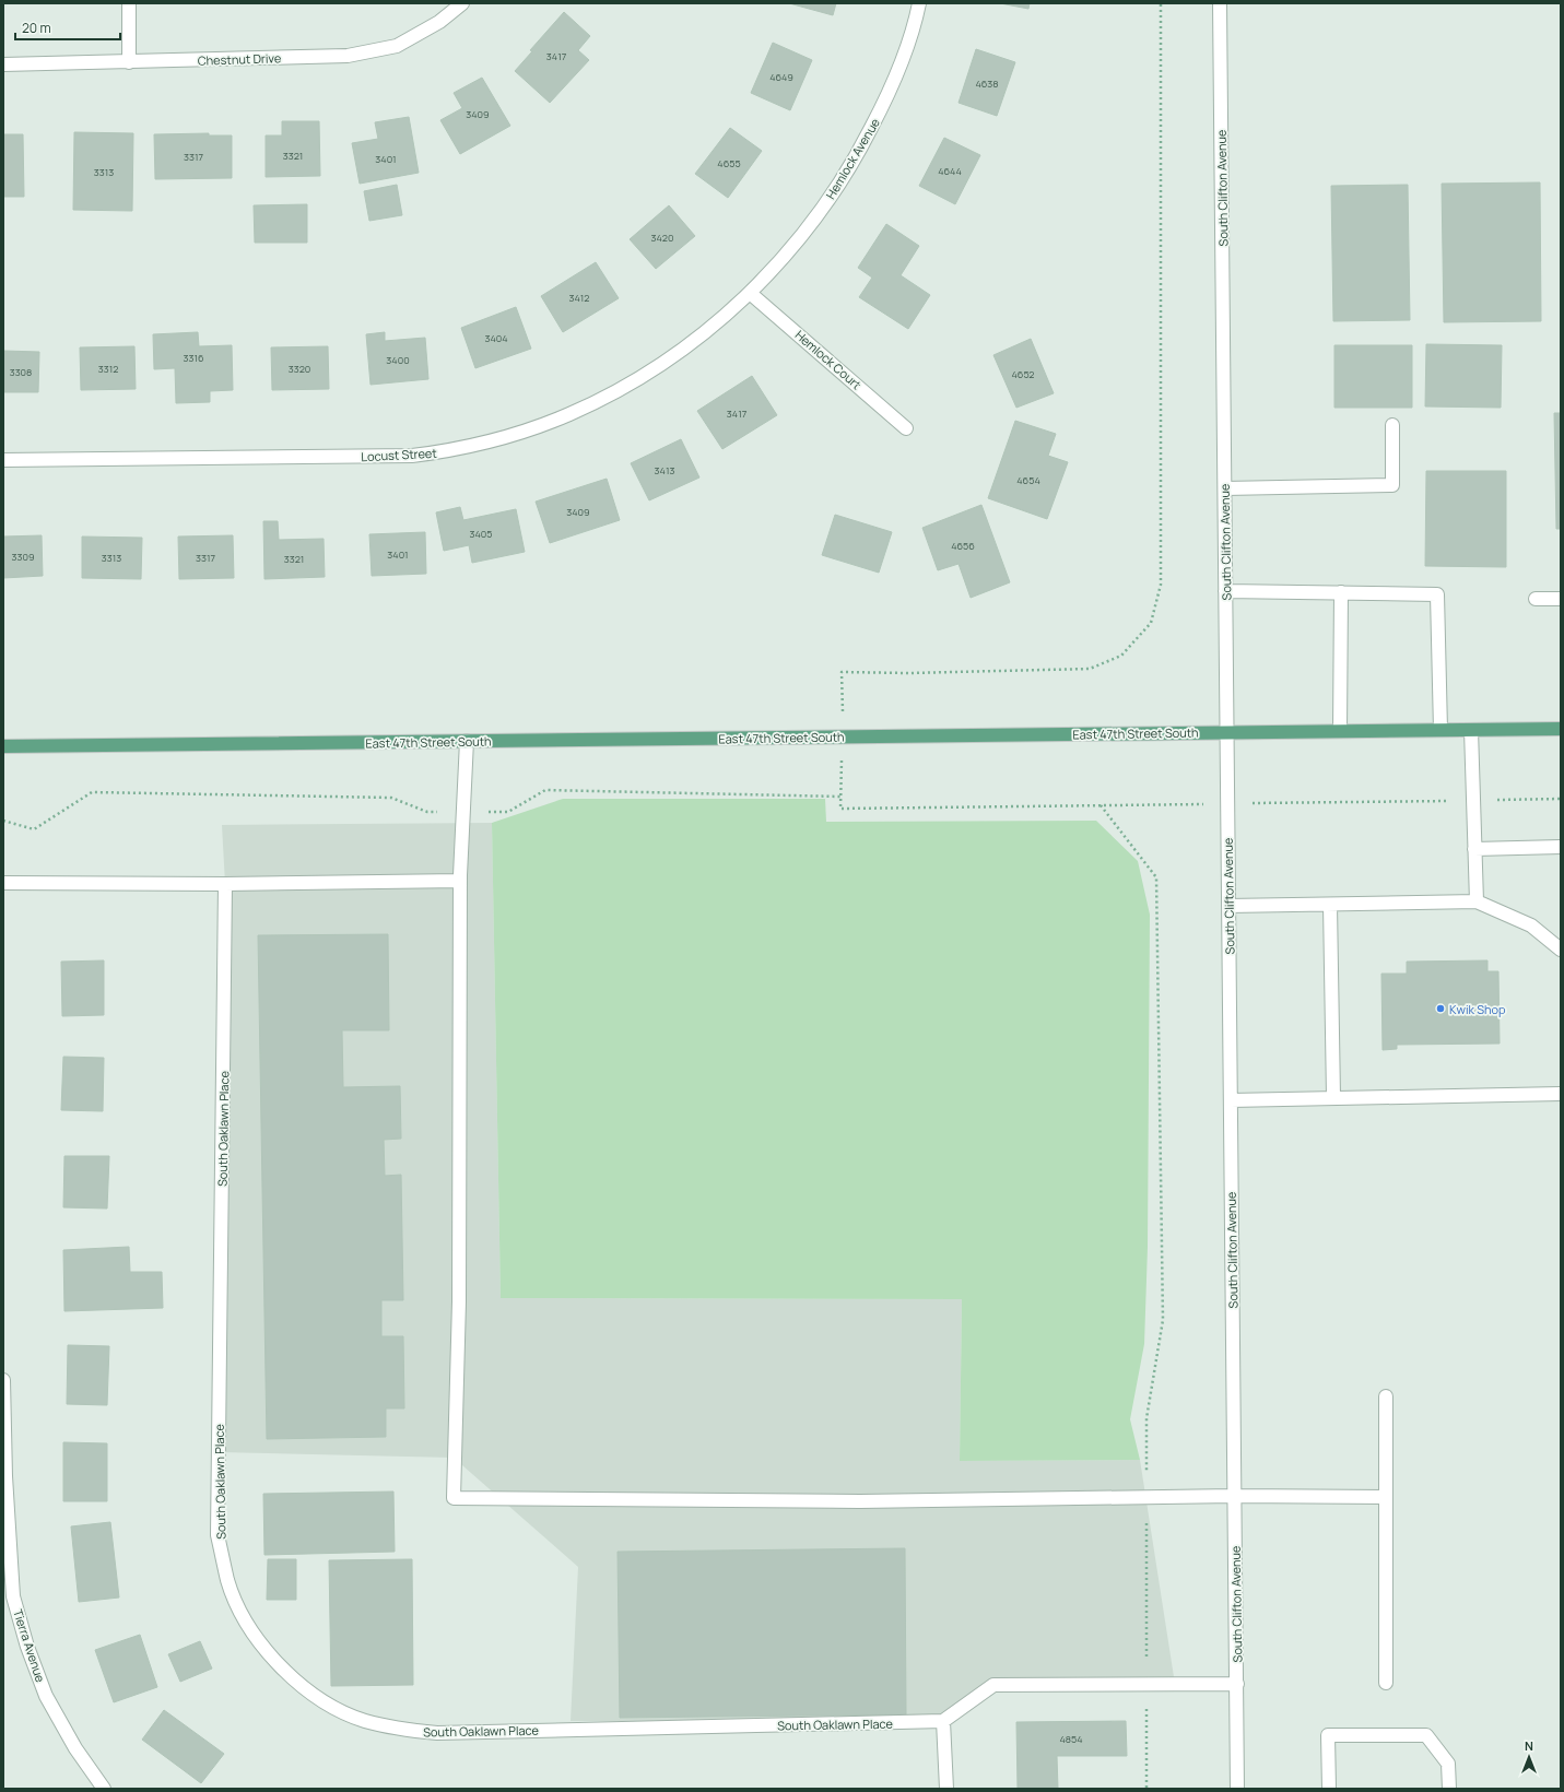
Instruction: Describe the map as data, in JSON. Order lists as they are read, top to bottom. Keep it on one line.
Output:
{"streets":{"main road":["East 47th Street South"],"street":["Chestnut Drive","Hemlock Avenue","South Clifton Avenue","Hemlock Court","Locust Street","South Oaklawn Place","Tierra Avenue"]},"crossings":[["Hemlock Avenue","Hemlock Court"],["Hemlock Avenue","Locust Street"],["South Clifton Avenue","East 47th Street South"],["Hemlock Court","Locust Street"]],"places":["Kwik Shop"],"house_numbers":["3417","4649","4638","3409","3321","3317","3401","4655","4644","3313","3420","3412","3404","3316","3400","3312","3320","3308","4652","3417","3413","4654","3409","3405","4656","3401","3309","3313","3317","3321","4854"],"scale_bar":"20 m","north":"top"}
